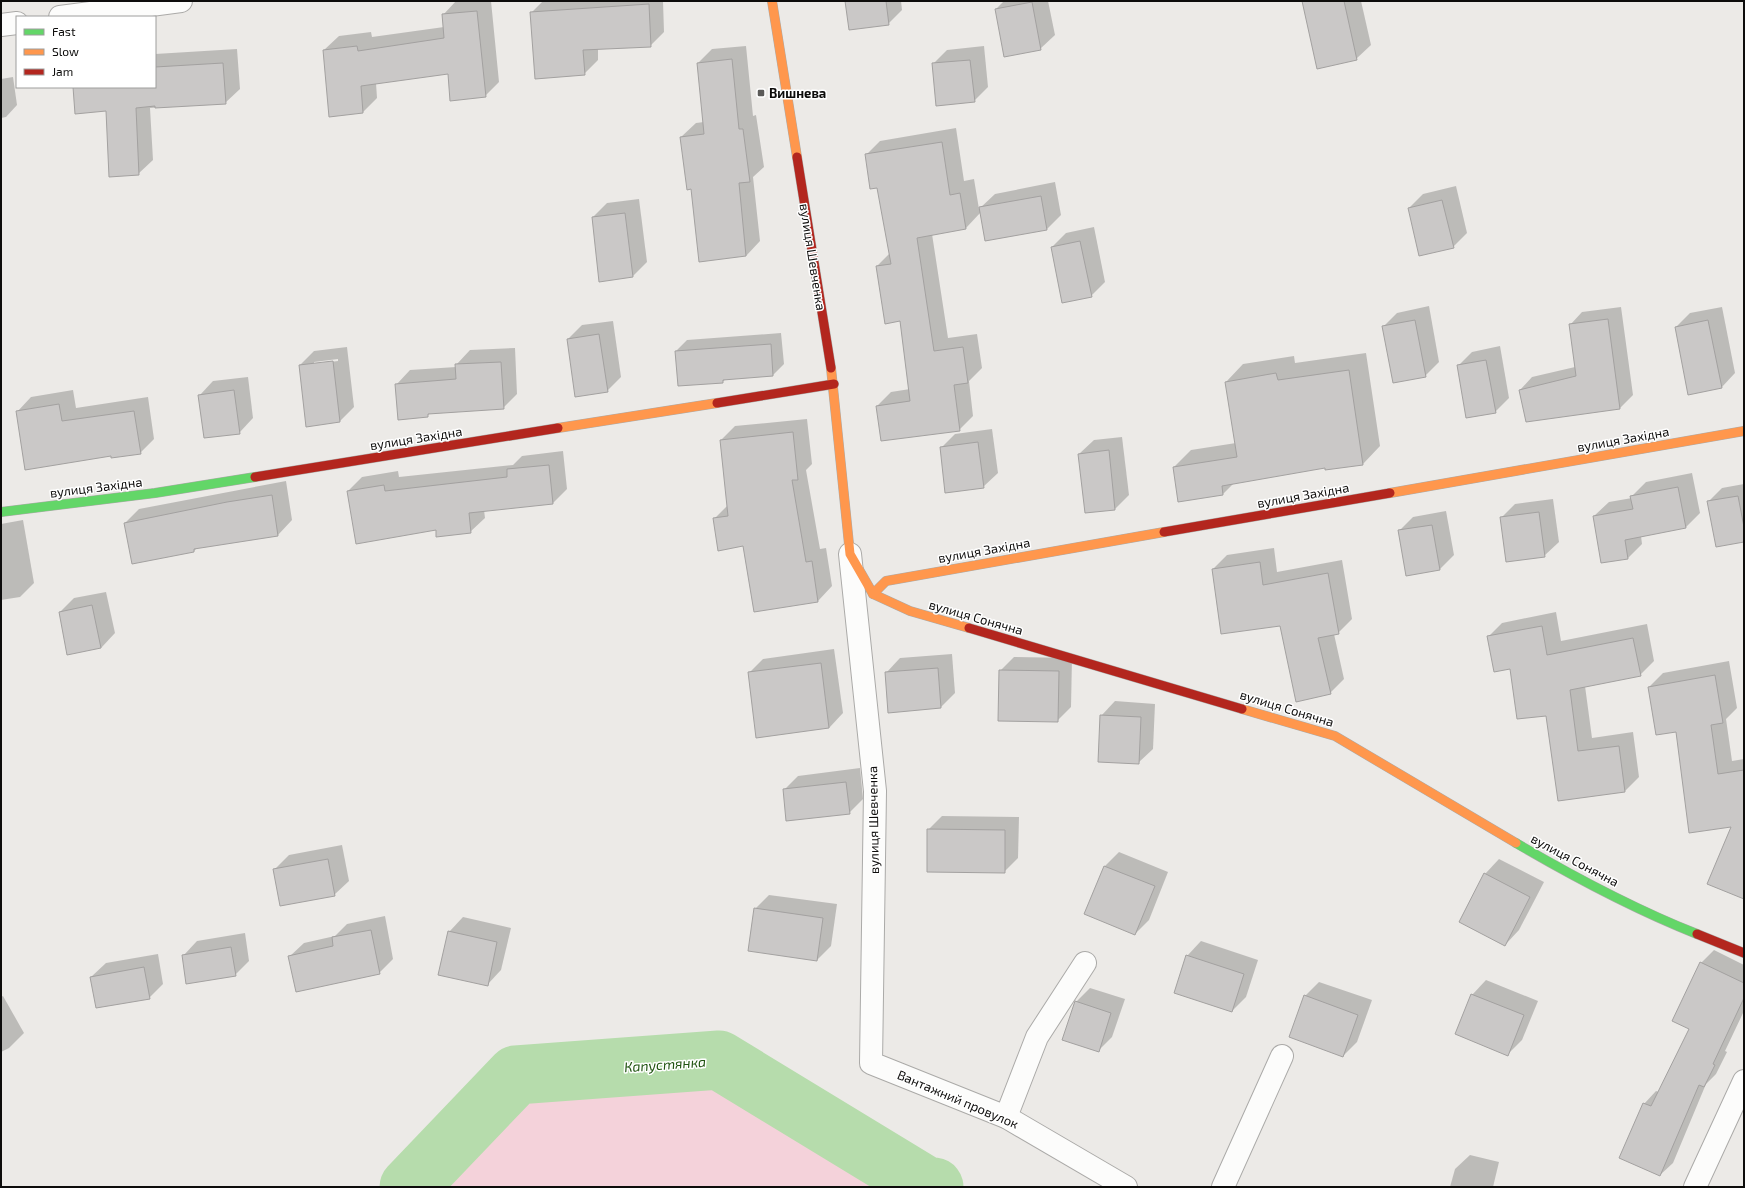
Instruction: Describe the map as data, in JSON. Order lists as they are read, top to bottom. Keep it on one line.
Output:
{"streets":{"street":["вулиця Шевченка","вулиця Західна","вулиця Сонячна","Вантажний провулок"]},"crossings":[["вулиця Шевченка","вулиця Західна"],["вулиця Шевченка","Вантажний провулок"],["вулиця Західна","вулиця Сонячна"]],"water":["Капустянка"],"places":{"transit":["Вишнева"]},"legend":["Fast","Slow","Jam"]}
